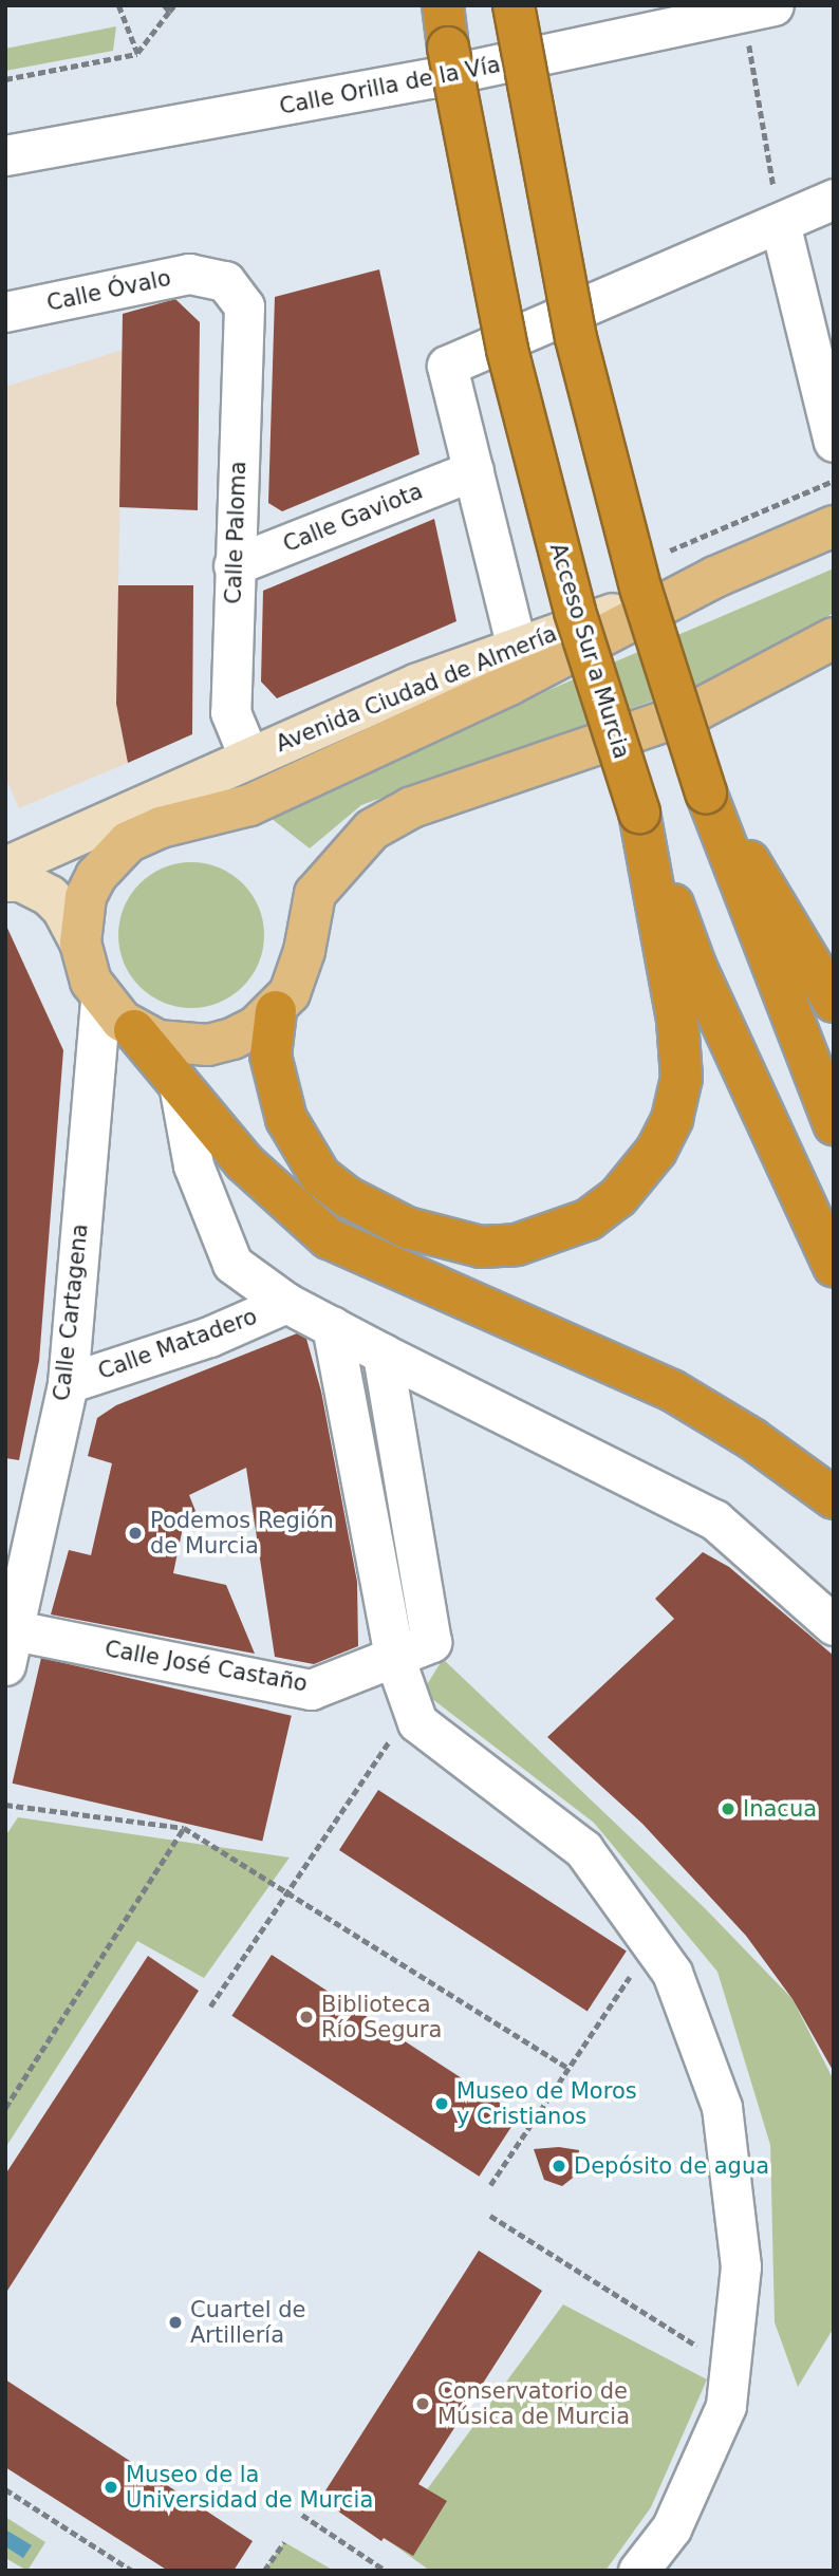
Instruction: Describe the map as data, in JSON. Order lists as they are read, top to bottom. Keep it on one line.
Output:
{"streets":{"highway":["Acceso Sur a Murcia"],"main road":["Avenida Ciudad de Almería"],"street":["Calle Orilla de la Vía","Calle Óvalo","Calle Gaviota","Calle Paloma","Calle Cartagena","Calle Matadero","Calle José Castaño"]},"crossings":[["Calle Óvalo","Calle Paloma"],["Calle Gaviota","Calle Paloma"],["Calle Paloma","Avenida Ciudad de Almería"],["Calle Cartagena","Calle Matadero"],["Calle Cartagena","Calle José Castaño"]],"places":["Podemos Región de Murcia","Inacua","Biblioteca Río Segura","Museo de Moros y Cristianos","Depósito de agua","Cuartel de Artillería","Conservatorio de Música de Murcia","Museo de la Universidad de Murcia"]}
